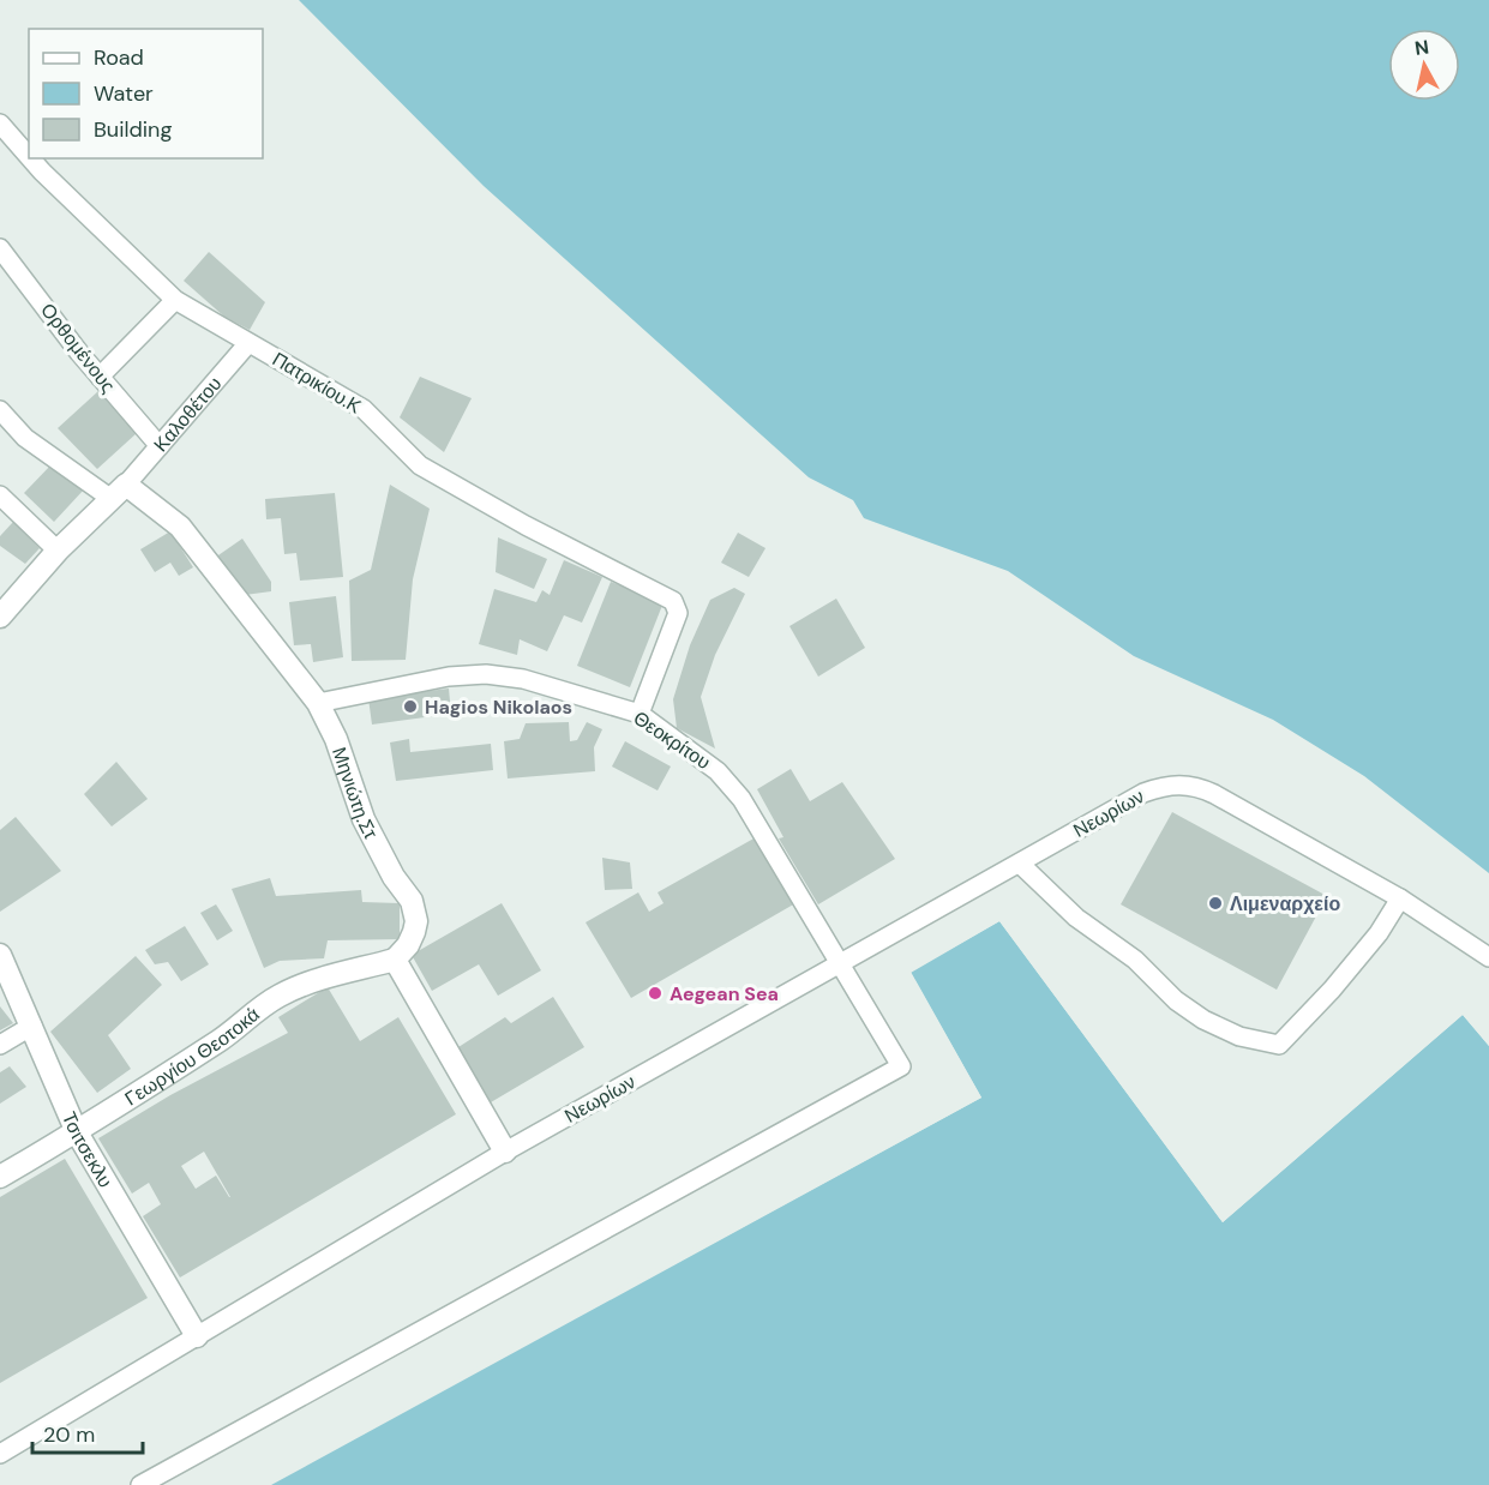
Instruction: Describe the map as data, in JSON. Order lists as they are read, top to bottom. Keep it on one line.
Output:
{"streets":{"street":["Καλοθέτου","Μηνιώτη.Στ","Γεωργίου Θεοτοκά","Τσιτσεκλυ"],"lane":["Ορθομένους","Πατρικίου.Κ","Θεοκρίτου","Νεωρίων"]},"crossings":[["Ορθομένους","Καλοθέτου"],["Πατρικίου.Κ","Καλοθέτου"],["Πατρικίου.Κ","Θεοκρίτου"],["Καλοθέτου","Μηνιώτη.Στ"],["Θεοκρίτου","Μηνιώτη.Στ"],["Θεοκρίτου","Νεωρίων"],["Μηνιώτη.Στ","Γεωργίου Θεοτοκά"],["Νεωρίων","Τσιτσεκλυ"],["Γεωργίου Θεοτοκά","Τσιτσεκλυ"]],"places":["Hagios Nikolaos","Λιμεναρχείο","Aegean Sea"],"legend":["Road","Water","Building"],"scale_bar":"20 m","north":"top"}
